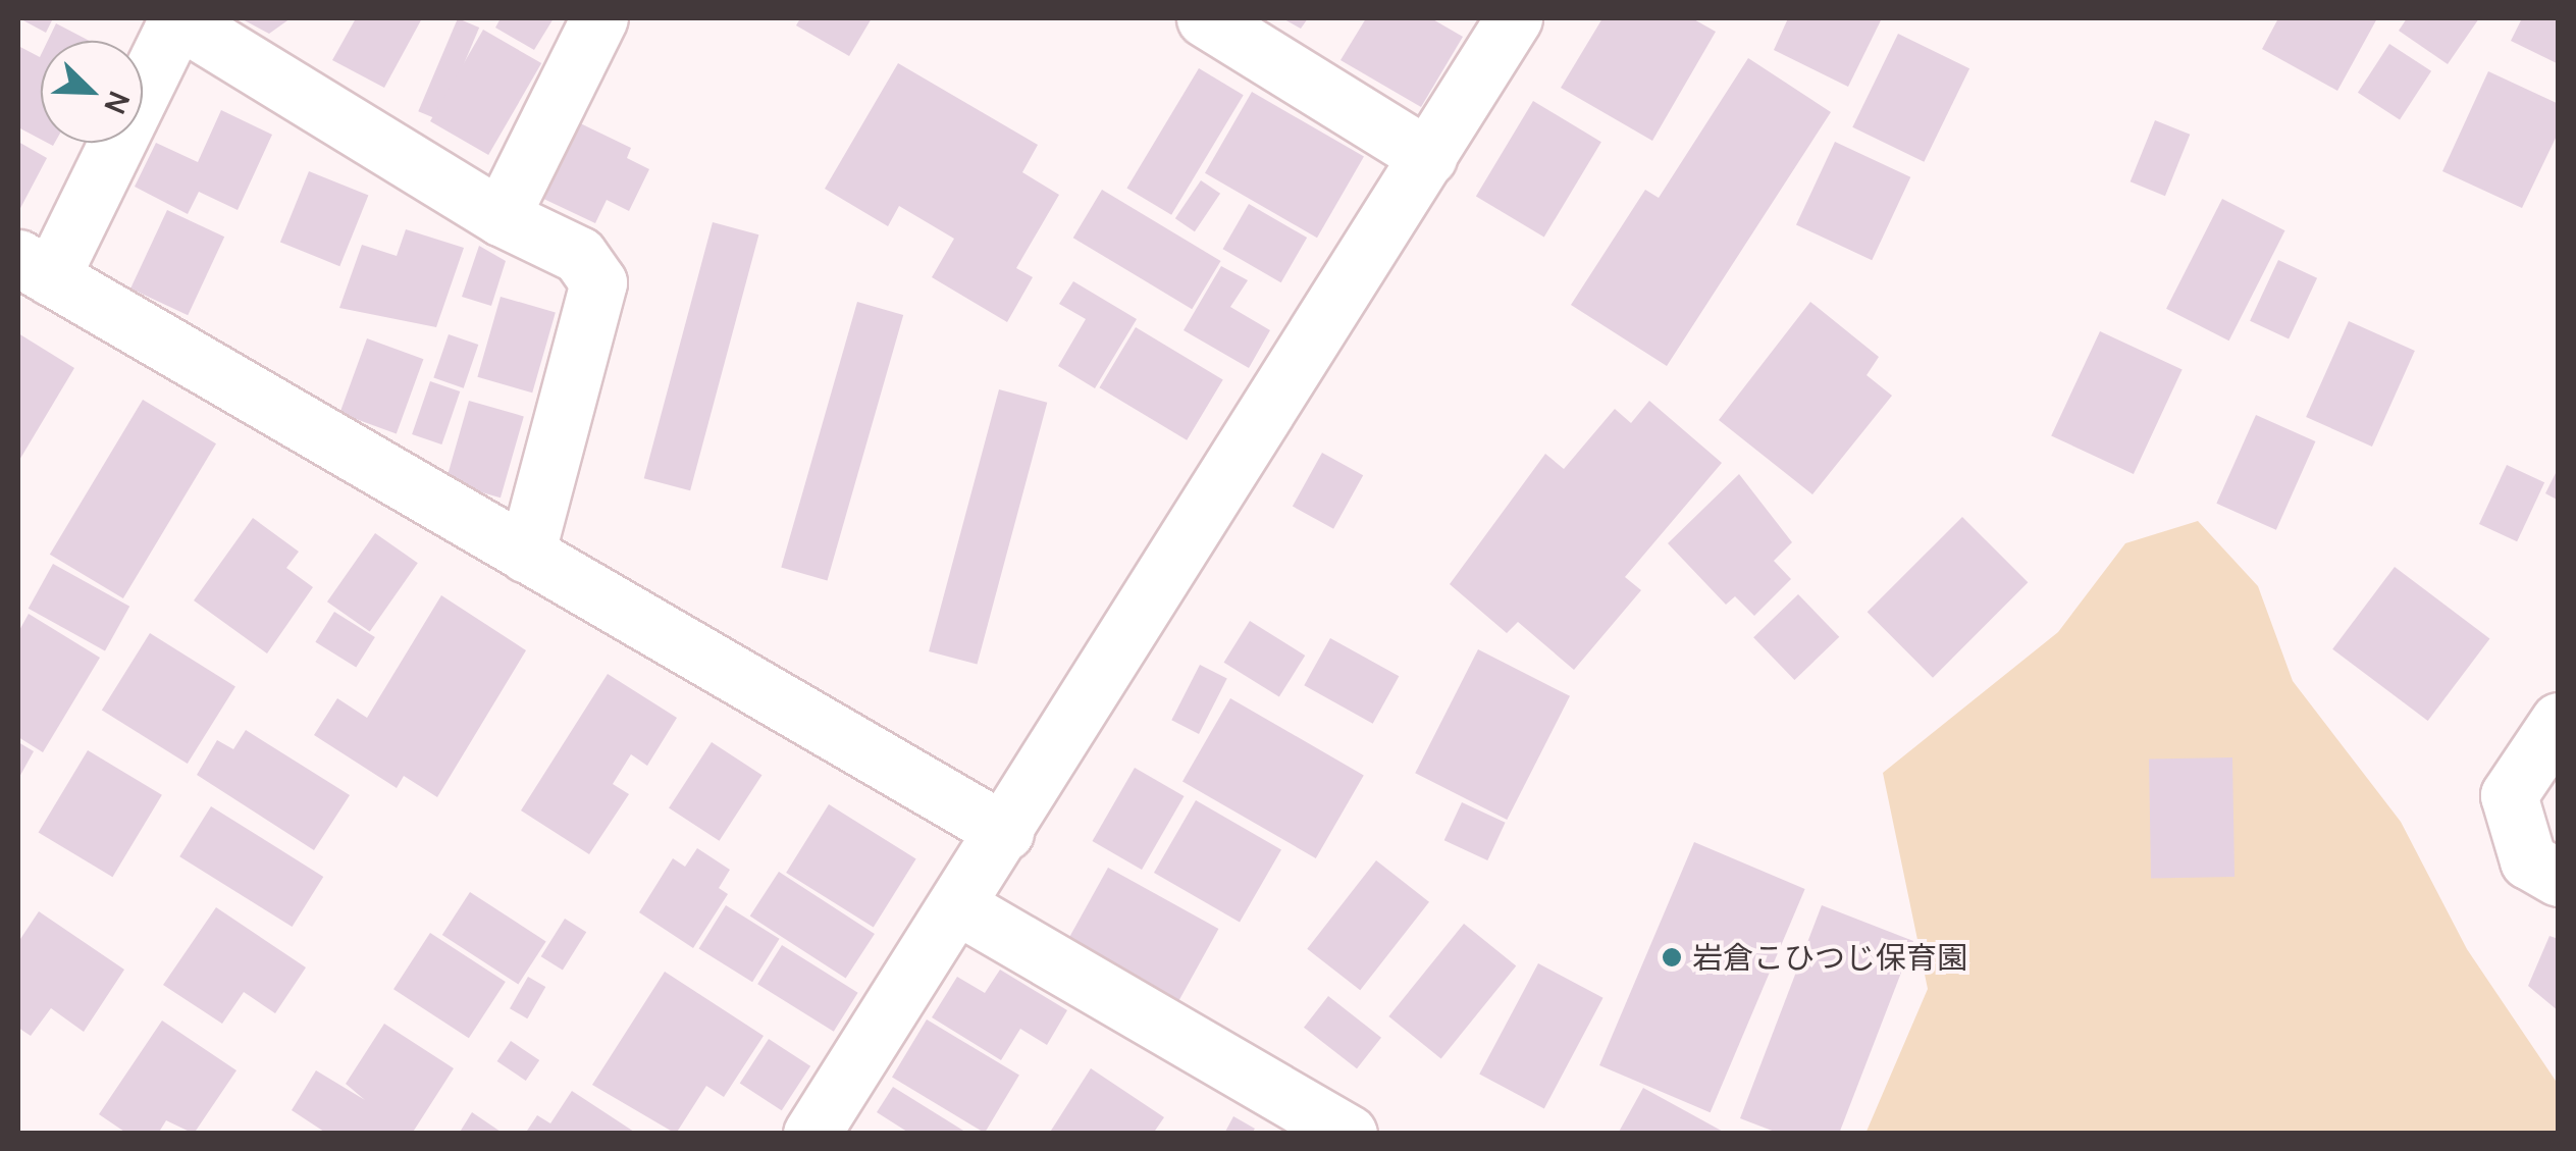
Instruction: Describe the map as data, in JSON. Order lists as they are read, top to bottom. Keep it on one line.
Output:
{"places":["岩倉こひつじ保育園"],"north":"bottom right"}
